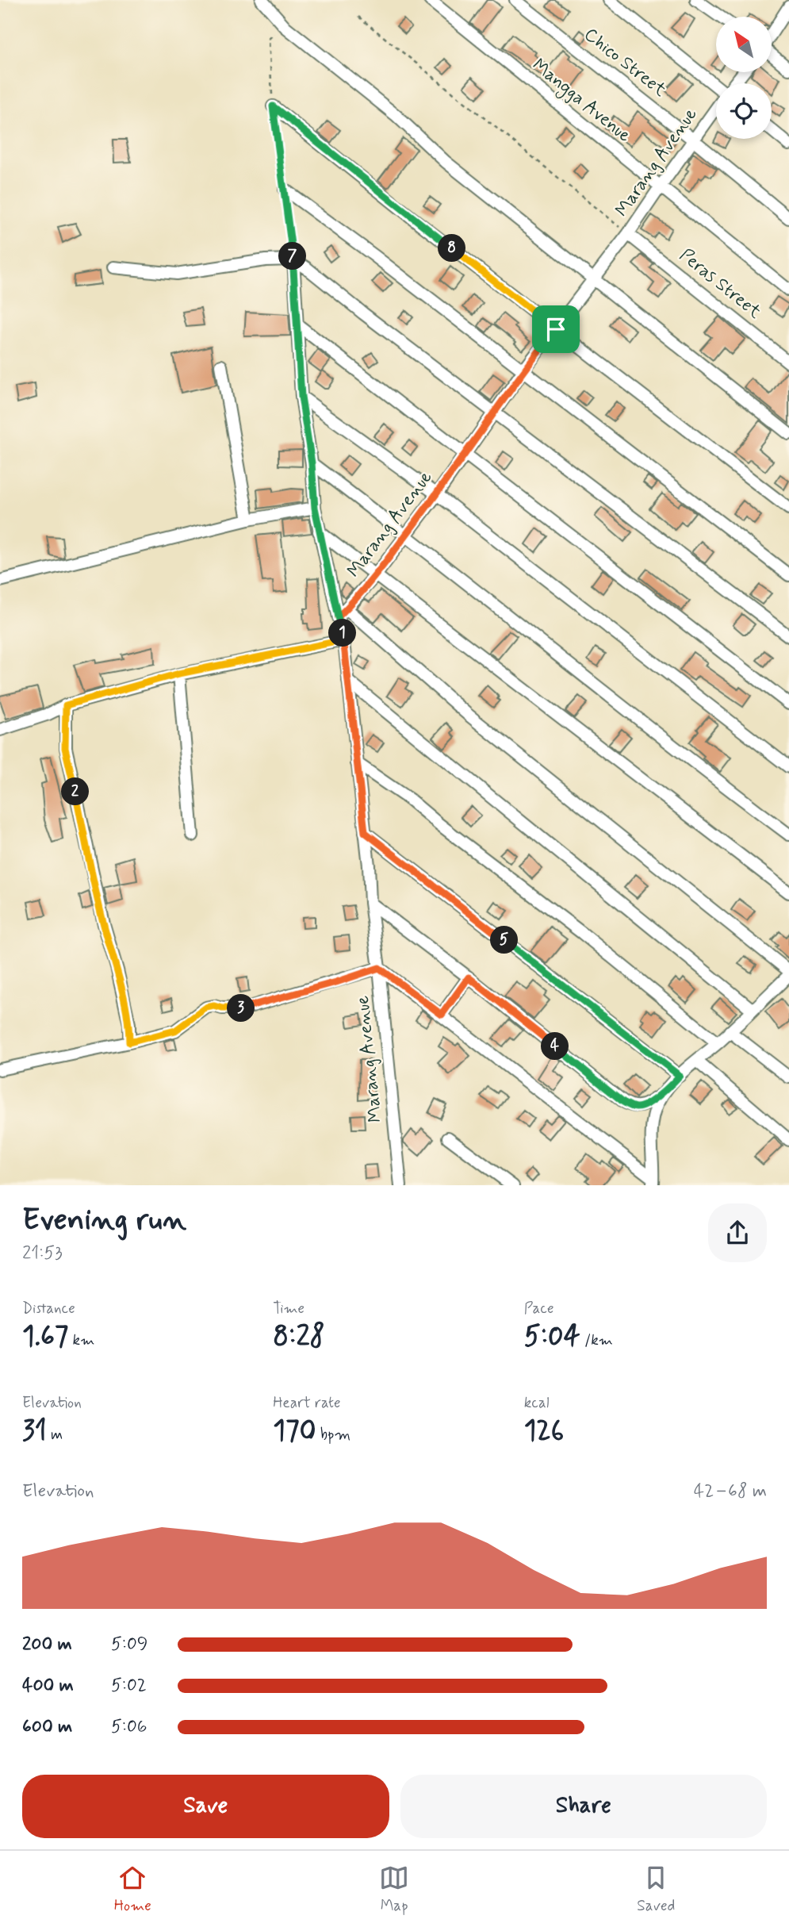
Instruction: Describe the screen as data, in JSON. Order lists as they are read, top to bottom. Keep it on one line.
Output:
{"streets":{"street":["Chico Street","Mangga Avenue","Marang Avenue","Peras Street"]},"crossings":[["Chico Street","Marang Avenue"],["Mangga Avenue","Marang Avenue"],["Marang Avenue","Peras Street"]],"north":"top left","page":{"pins":["8","7","1","2","5","3","4"],"heading":["Evening run","21:53"],"stats":[["Distance","1.67 km"],["Time","8:28"],["Pace","5:04 /km"],["Elevation","31 m"],["Heart rate","170 bpm"],["kcal","126"]],"chart":["Elevation","42–68 m"],"list":[{"name":"200 m","note":"5:09"},{"name":"400 m","note":"5:02"},{"name":"600 m","note":"5:06"}],"buttons":["Save","Share"],"tabs":["Home","Map","Saved"]}}
